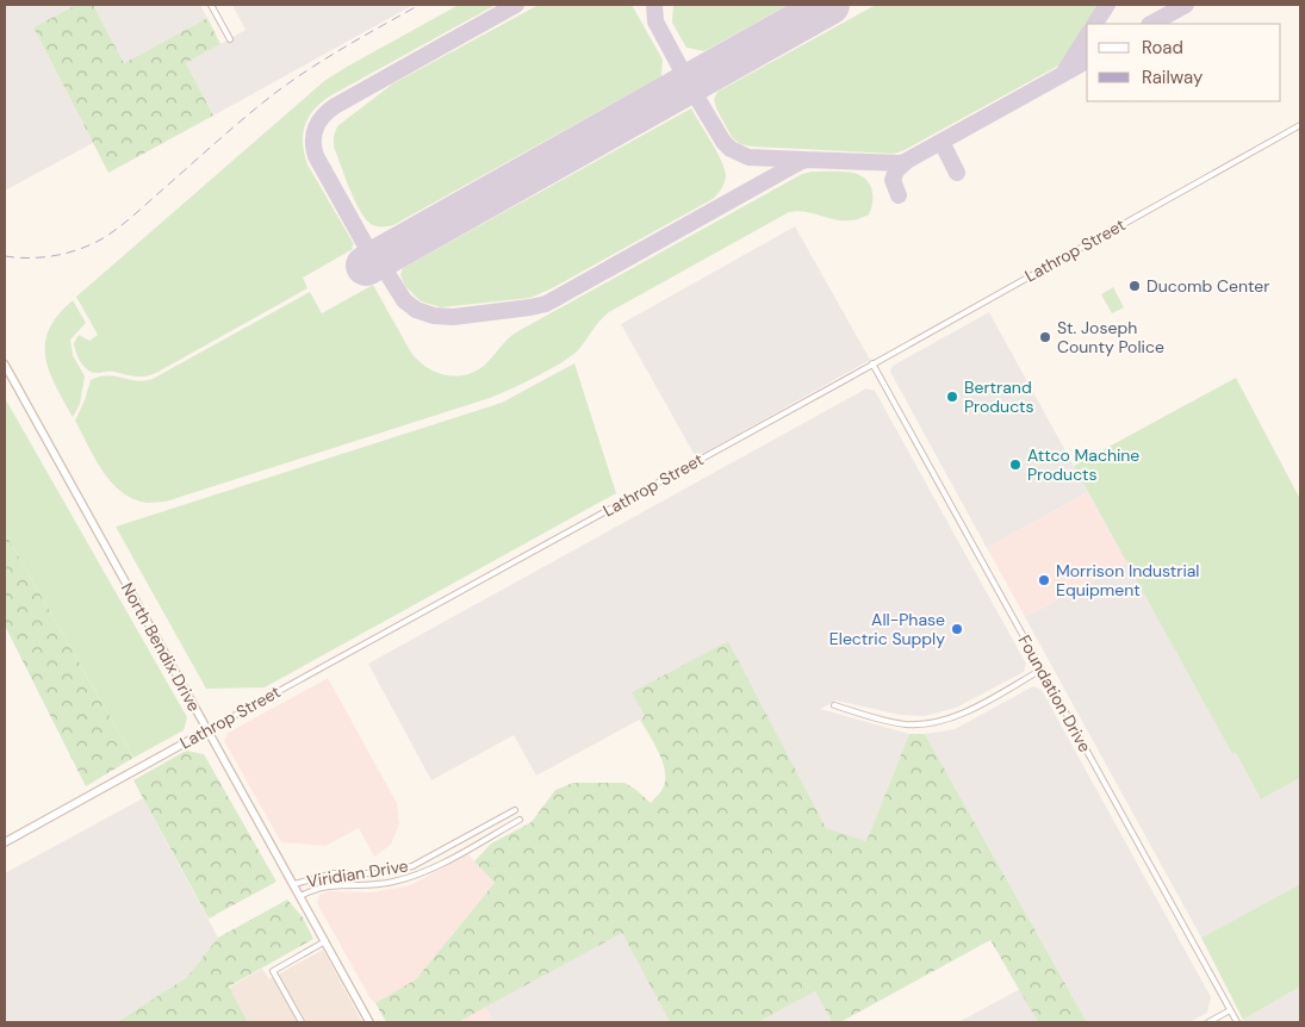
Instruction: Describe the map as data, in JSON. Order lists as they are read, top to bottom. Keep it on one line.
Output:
{"streets":{"street":["Lathrop Street","North Bendix Drive","Foundation Drive","Viridian Drive"]},"crossings":[["Lathrop Street","North Bendix Drive"],["Lathrop Street","Foundation Drive"],["North Bendix Drive","Viridian Drive"]],"places":["Ducomb Center","St. Joseph County Police","Bertrand Products","Attco Machine Products","Morrison Industrial Equipment","All-Phase Electric Supply"],"legend":["Road","Railway"]}
